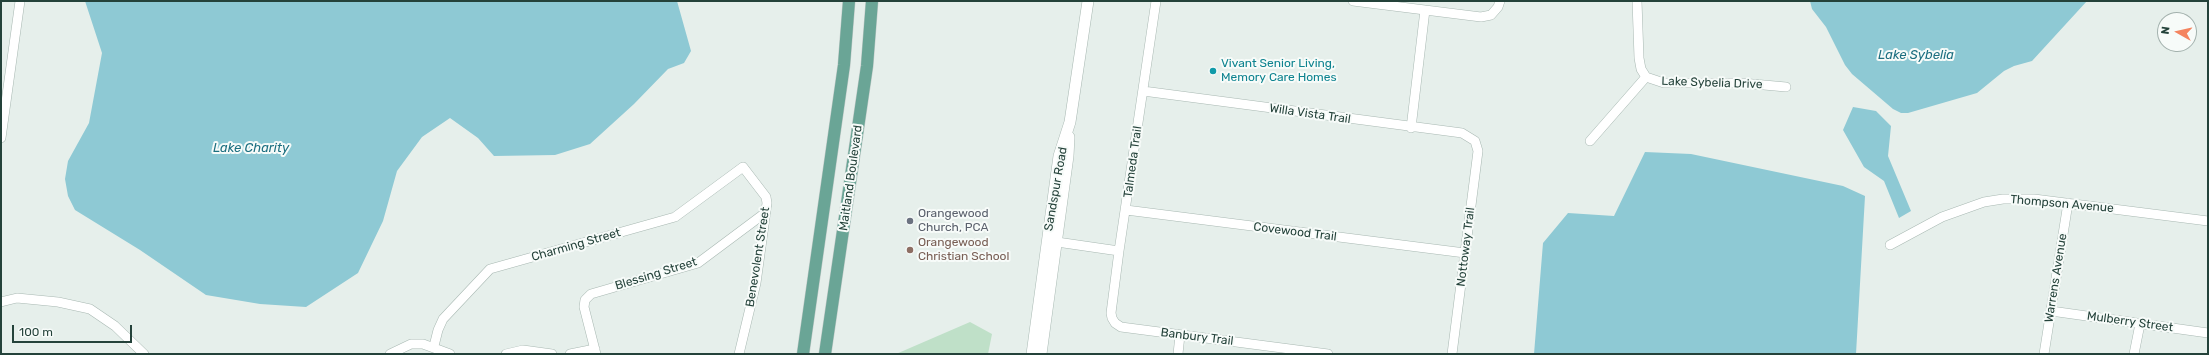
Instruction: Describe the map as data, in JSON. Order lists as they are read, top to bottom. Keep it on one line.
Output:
{"streets":{"main road":["Maitland Boulevard"],"street":["Lake Sybelia Drive","Willa Vista Trail","Talmeda Trail","Sandspur Road","Thompson Avenue","Covewood Trail","Charming Street","Nottoway Trail","Benevolent Street","Blessing Street","Warrens Avenue","Mulberry Street","Banbury Trail"]},"crossings":[["Willa Vista Trail","Talmeda Trail"],["Willa Vista Trail","Nottoway Trail"],["Talmeda Trail","Covewood Trail"],["Talmeda Trail","Banbury Trail"],["Thompson Avenue","Warrens Avenue"],["Covewood Trail","Nottoway Trail"],["Charming Street","Benevolent Street"],["Benevolent Street","Blessing Street"],["Warrens Avenue","Mulberry Street"]],"water":["Lake Sybelia","Lake Charity"],"places":["Vivant Senior Living, Memory Care Homes","Orangewood Church, PCA","Orangewood Christian School"],"scale_bar":"100 m","north":"left"}
